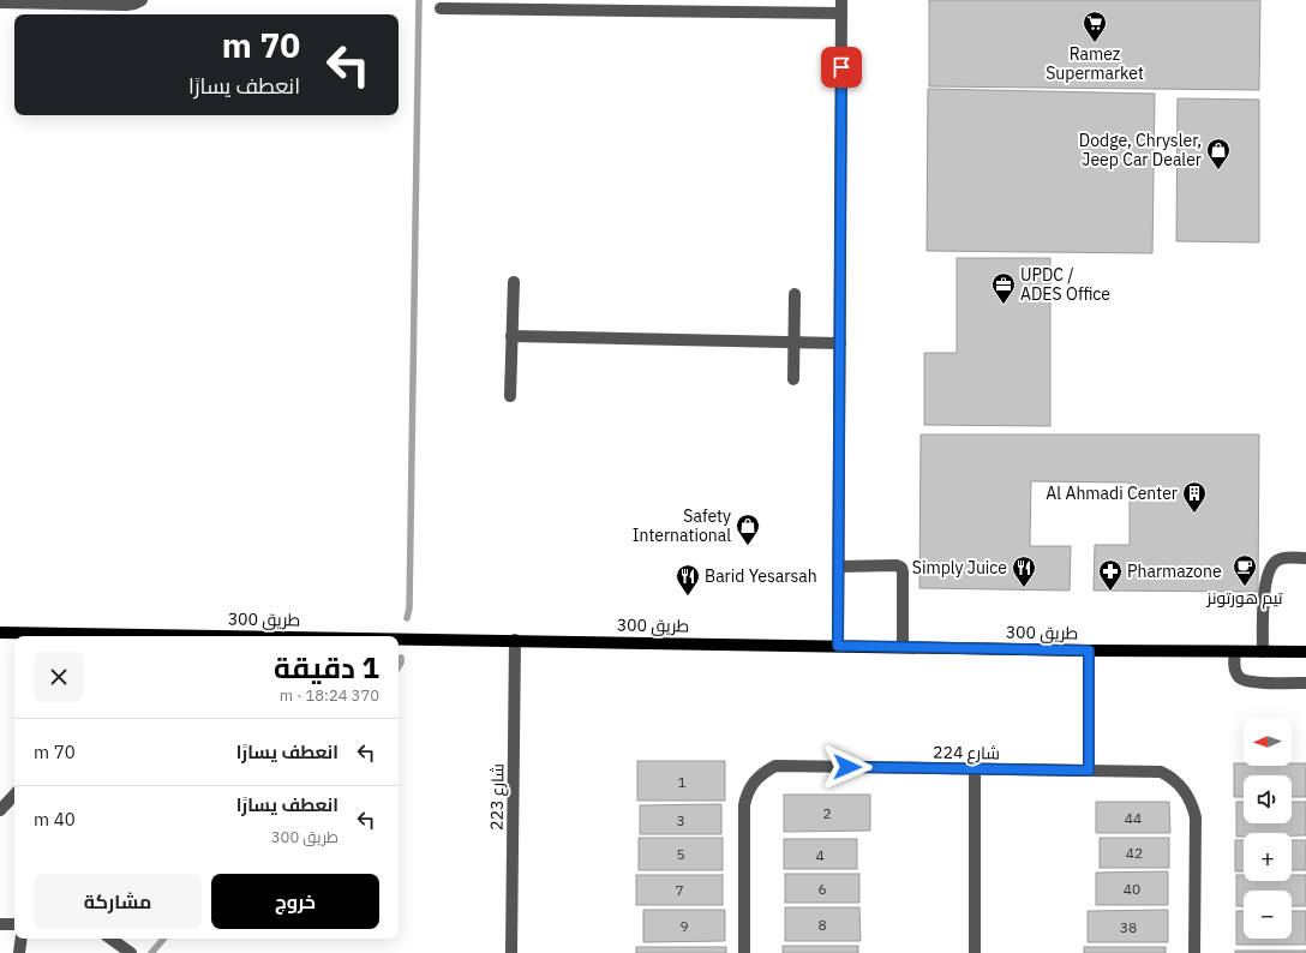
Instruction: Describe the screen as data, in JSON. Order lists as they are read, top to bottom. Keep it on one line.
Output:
{"streets":{"main road":["طريق 300"],"street":["شارع 224","شارع 223"]},"crossings":[["طريق 300","شارع 223"]],"places":{"supermarket":["Ramez Supermarket"],"shop":["Dodge, Chrysler, Jeep Car Dealer","Safety International"],"office":["UPDC / ADES Office"],"building":["Al Ahmadi Center"],"cafe":["تيم هورتونز"],"restaurant":["Simply Juice","Barid Yesarsah"],"pharmacy":["Pharmazone"]},"house_numbers":["1","2","44","3","42","5","4","6","40","7","8","9","38"],"north":"left","page":{"turn":["70 m","انعطف يسارًا"],"heading":["1 دقيقة","370 m · 18:24"],"map_buttons":["+","−"],"list":[{"name":"انعطف يسارًا","value":"70 m"},{"name":"انعطف يسارًا","note":"طريق 300","value":"40 m"}],"buttons":["خروج","مشاركة"]}}
